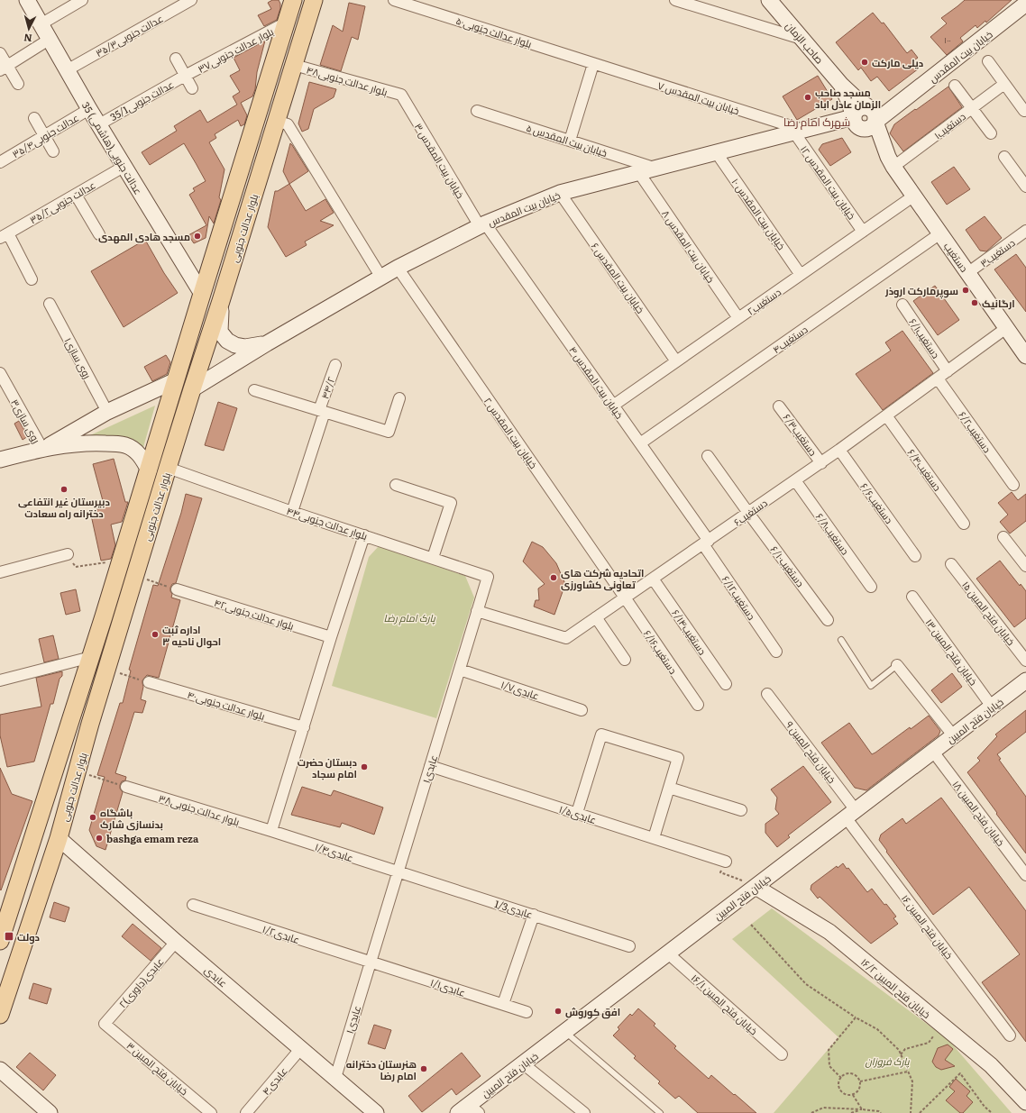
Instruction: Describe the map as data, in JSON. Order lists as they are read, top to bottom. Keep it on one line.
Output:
{"streets":{"main road":["بلوار عدالت جنوبی"],"street":["بلوار عدالت جنوبی۵۰","عدالت جنوبی۳۵/۳","صاحب الزمان","بلوار عدالت جنوبی۳۷","خیابان بیت المقدس","بلوار عدالت جنوبی۴۸","خیابان بیت المقدس ۷","35/1عدالت جنوبی","دستغیب۱","عدالت جنوبی۳۵/۴","خیابان بیت المقدس ۵","35 عدالت جنوبی(هاشمی)","خیابان بیت المقدس ۳","خیابان بیت المقدس ۱۲","عدالت جنوبی۳۵/۲","خیابان بیت المقدس ۱۰","خیابان بیت المقدس ۸","دستغیب۳","دستغیب","خیابان بیت المقدس ۶","۲دستغیب","دستغیب۶/۱","دستغیب۴","روی سازی۱","خیابان بیت المقدس ۴","۴۴/۲","روی سازی۳","دستغیب۶/۲","خیابان بیت المقدس ۲","دستغیب۶/۳","دستغیب۶/۴","دستغیب۶/۶","دستغیب۶","بلوار عدالت جنوبی۴۴","دستغیب۶/۸","دستغیب۶/۱۰","دستغیب۶/۱۲","خیابان فتح المبین ۱۵","بلوار عدالت جنوبی۴۲","دستغیب۶/۱۴","دستغیب۶/۱۶","خیابان فتح المبین ۱۳","عابدی۱/۷","بلوار عدالت جنوبی۴۰","خیابان فتح المبین","خیابان فتح المبین ۹","۱عابدی","بلوار عدالت جنوبی۳۸","خیابان فتح المبین ۱۸","عابدی۱/۵","عابدی۱/۴","عابدی1/3","خیابان فتح المبین ۱۶","عابدی۱/۲","عابدی","۲عابدی(داوری)","عابدی۱/۱","خیابان فتح المبین ۱۶/۲","خیابان فتح المبین ۱۶/۱","عابدی۱","خیابان فتح المبین ۳","عابدی۴"]},"crossings":[["بلوار عدالت جنوبی۵۰","خیابان بیت المقدس ۷"],["عدالت جنوبی۳۵/۳","35 عدالت جنوبی(هاشمی)"],["صاحب الزمان","خیابان بیت المقدس"],["صاحب الزمان","دستغیب"],["بلوار عدالت جنوبی۳۷","35/1عدالت جنوبی"],["بلوار عدالت جنوبی۳۷","بلوار عدالت جنوبی"],["خیابان بیت المقدس","خیابان بیت المقدس ۷"],["خیابان بیت المقدس","خیابان بیت المقدس ۵"],["خیابان بیت المقدس","خیابان بیت المقدس ۳"],["خیابان بیت المقدس","خیابان بیت المقدس ۱۲"],["خیابان بیت المقدس","خیابان بیت المقدس ۱۰"],["خیابان بیت المقدس","بلوار عدالت جنوبی"],["خیابان بیت المقدس","خیابان بیت المقدس ۸"],["خیابان بیت المقدس","دستغیب"],["خیابان بیت المقدس","خیابان بیت المقدس ۶"],["خیابان بیت المقدس","خیابان بیت المقدس ۴"],["خیابان بیت المقدس","خیابان بیت المقدس ۲"],["بلوار عدالت جنوبی۴۸","خیابان بیت المقدس ۳"],["بلوار عدالت جنوبی۴۸","بلوار عدالت جنوبی"],["خیابان بیت المقدس ۷","خیابان بیت المقدس ۱۲"],["35/1عدالت جنوبی","35 عدالت جنوبی(هاشمی)"],["دستغیب۱","دستغیب"],["عدالت جنوبی۳۵/۴","35 عدالت جنوبی(هاشمی)"],["35 عدالت جنوبی(هاشمی)","عدالت جنوبی۳۵/۲"],["35 عدالت جنوبی(هاشمی)","بلوار عدالت جنوبی"],["خیابان بیت المقدس ۳","خیابان بیت المقدس ۴"],["خیابان بیت المقدس ۱۲","۲دستغیب"],["خیابان بیت المقدس ۱۰","۲دستغیب"],["بلوار عدالت جنوبی","بلوار عدالت جنوبی۴۴"],["بلوار عدالت جنوبی","عابدی"],["خیابان بیت المقدس ۸","۲دستغیب"],["دستغیب۳","دستغیب"],["دستغیب","۲دستغیب"],["دستغیب","دستغیب۴"],["دستغیب","دستغیب۶"],["خیابان بیت المقدس ۶","۲دستغیب"],["۲دستغیب","خیابان بیت المقدس ۴"],["دستغیب۶/۱","دستغیب۶"],["دستغیب۴","خیابان بیت المقدس ۴"],["خیابان بیت المقدس ۴","دستغیب۶"],["خیابان بیت المقدس ۴","دستغیب۶/۱۲"],["۴۴/۲","بلوار عدالت جنوبی۴۴"],["دستغیب۶/۲","دستغیب۶"],["خیابان بیت المقدس ۲","دستغیب۶"],["خیابان بیت المقدس ۲","دستغیب۶/۱۶"],["دستغیب۶/۳","دستغیب۶"],["دستغیب۶/۴","دستغیب۶"],["دستغیب۶/۶","دستغیب۶"],["دستغیب۶","دستغیب۶/۸"],["دستغیب۶","دستغیب۶/۱۰"],["دستغیب۶","دستغیب۶/۱۲"],["دستغیب۶","دستغیب۶/۱۴"],["دستغیب۶","دستغیب۶/۱۶"],["دستغیب۶","۱عابدی"],["بلوار عدالت جنوبی۴۴","۱عابدی"],["خیابان فتح المبین ۱۳","خیابان فتح المبین"],["عابدی۱/۷","۱عابدی"],["خیابان فتح المبین","خیابان فتح المبین ۹"],["خیابان فتح المبین","خیابان فتح المبین ۱۸"],["خیابان فتح المبین","خیابان فتح المبین ۱۶"],["خیابان فتح المبین","خیابان فتح المبین ۱۶/۲"],["خیابان فتح المبین","خیابان فتح المبین ۱۶/۱"],["خیابان فتح المبین ۹","خیابان فتح المبین ۱۶"],["۱عابدی","عابدی۱/۵"],["۱عابدی","عابدی۱/۴"],["۱عابدی","عابدی1/3"],["۱عابدی","عابدی۱/۲"],["۱عابدی","عابدی۱/۱"],["۱عابدی","عابدی۱"],["بلوار عدالت جنوبی۳۸","عابدی۱/۴"],["عابدی۱/۴","عابدی1/3"],["عابدی۱/۲","عابدی۱/۱"],["عابدی۱/۲","عابدی۱"],["عابدی","۲عابدی(داوری)"],["عابدی","عابدی۱"],["عابدی","عابدی۴"],["۲عابدی(داوری)","خیابان فتح المبین ۳"],["عابدی۱/۱","عابدی۱"]],"districts":["شهرک امام رضا"],"parks":["پارک امام رضا","پارک فروزان"],"places":{"other":["دیلی مارکت","مسجد صاحب الزمان عادل اباد","مسجد هادی المهدی","سوپرمارکت اروذر","ارگانیک","دبیرستان غیر انتفاعی دخترانه راه سعادت","اتحادیه شرکت های تعاونی کشاورزی","اداره ثبت احوال ناحیه ۳","دبستان حضرت امام سجاد","باشگاه بدنسازی شارک","bashga emam reza","افق کوروش","هنرستان دخترانه امام رضا"],"transit":["دولت"]},"house_numbers":["۱۰۰"],"north":"bottom"}
